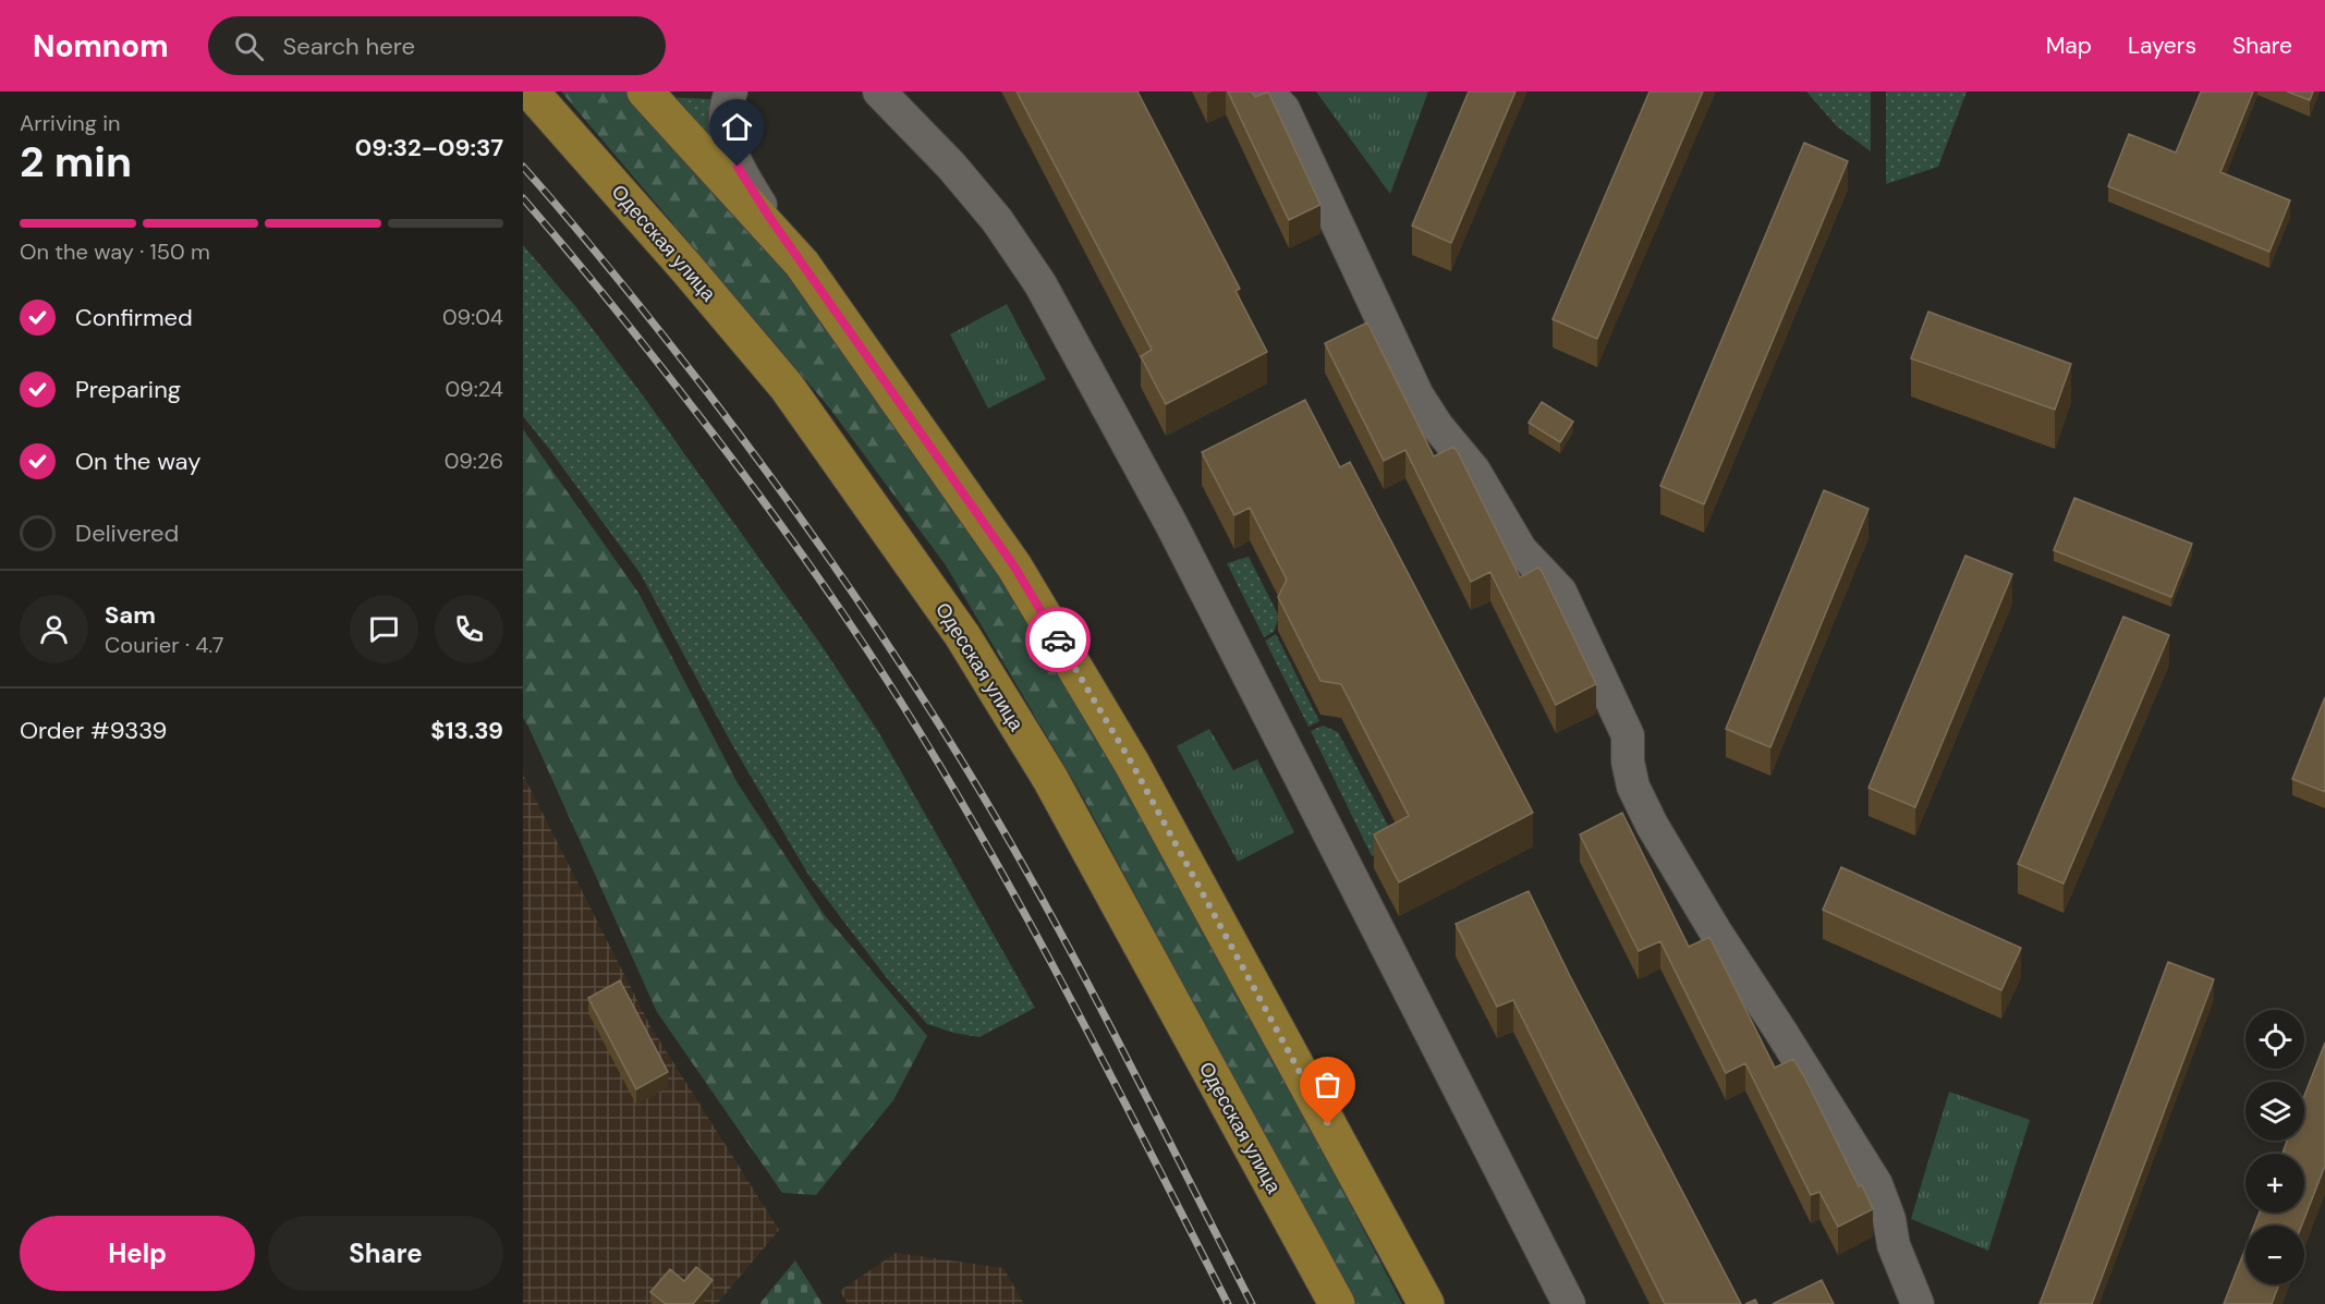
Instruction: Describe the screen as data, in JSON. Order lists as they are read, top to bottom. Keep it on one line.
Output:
{"streets":{"main road":["Одесская улица"]},"page":{"header":"Nomnom","search":"Search here","nav":["Map","Layers","Share"],"heading":["2 min","Arriving in","09:32–09:37"],"panel":["Sam","Courier · 4.7","Order #9339","$13.39"],"bar":"On the way · 150 m","list":[["Confirmed","09:04"],["Preparing","09:24"],["On the way","09:26"],"Delivered"],"map_buttons":["+","−"],"buttons":["Help","Share"]}}
